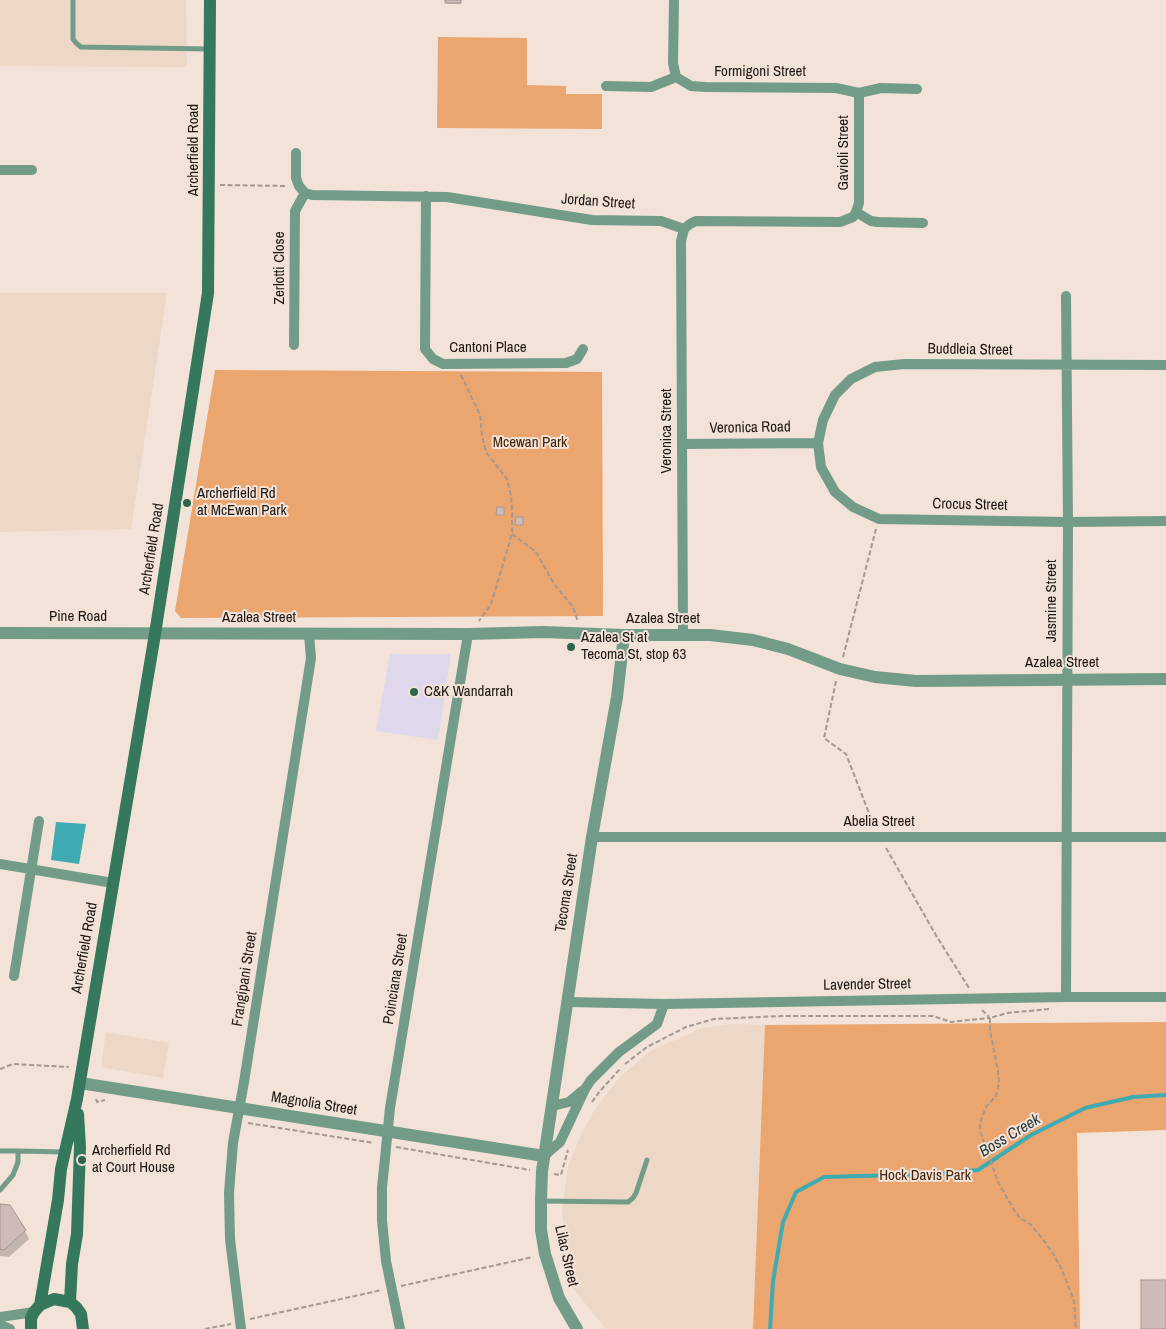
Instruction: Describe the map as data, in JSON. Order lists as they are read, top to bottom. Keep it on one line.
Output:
{"streets":{"main road":["Archerfield Road"],"street":["Formigoni Street","Gavioli Street","Jordan Street","Zerlotti Close","Cantoni Place","Buddleia Street","Veronica Road","Veronica Street","Crocus Street","Jasmine Street","Pine Road","Azalea Street","Abelia Street","Tecoma Street","Frangipani Street","Poinciana Street","Lavender Street","Magnolia Street","Lilac Street"]},"crossings":[["Formigoni Street","Gavioli Street"],["Archerfield Road","Pine Road"],["Archerfield Road","Azalea Street"],["Archerfield Road","Magnolia Street"],["Jordan Street","Zerlotti Close"],["Jordan Street","Cantoni Place"],["Jordan Street","Veronica Street"],["Buddleia Street","Veronica Road"],["Buddleia Street","Crocus Street"],["Buddleia Street","Jasmine Street"],["Veronica Road","Veronica Street"],["Veronica Road","Crocus Street"],["Veronica Street","Azalea Street"],["Crocus Street","Jasmine Street"],["Jasmine Street","Azalea Street"],["Jasmine Street","Abelia Street"],["Jasmine Street","Lavender Street"],["Pine Road","Azalea Street"],["Azalea Street","Tecoma Street"],["Azalea Street","Frangipani Street"],["Azalea Street","Poinciana Street"],["Abelia Street","Tecoma Street"],["Tecoma Street","Lavender Street"],["Tecoma Street","Magnolia Street"],["Tecoma Street","Lilac Street"],["Frangipani Street","Magnolia Street"],["Poinciana Street","Magnolia Street"],["Magnolia Street","Lilac Street"]],"water":["Boss Creek"],"parks":["Mcewan Park","Hock Davis Park"],"places":["Archerfield Rd at McEwan Park","Azalea St at Tecoma St, stop 63","C&K Wandarrah","Archerfield Rd at Court House"]}
